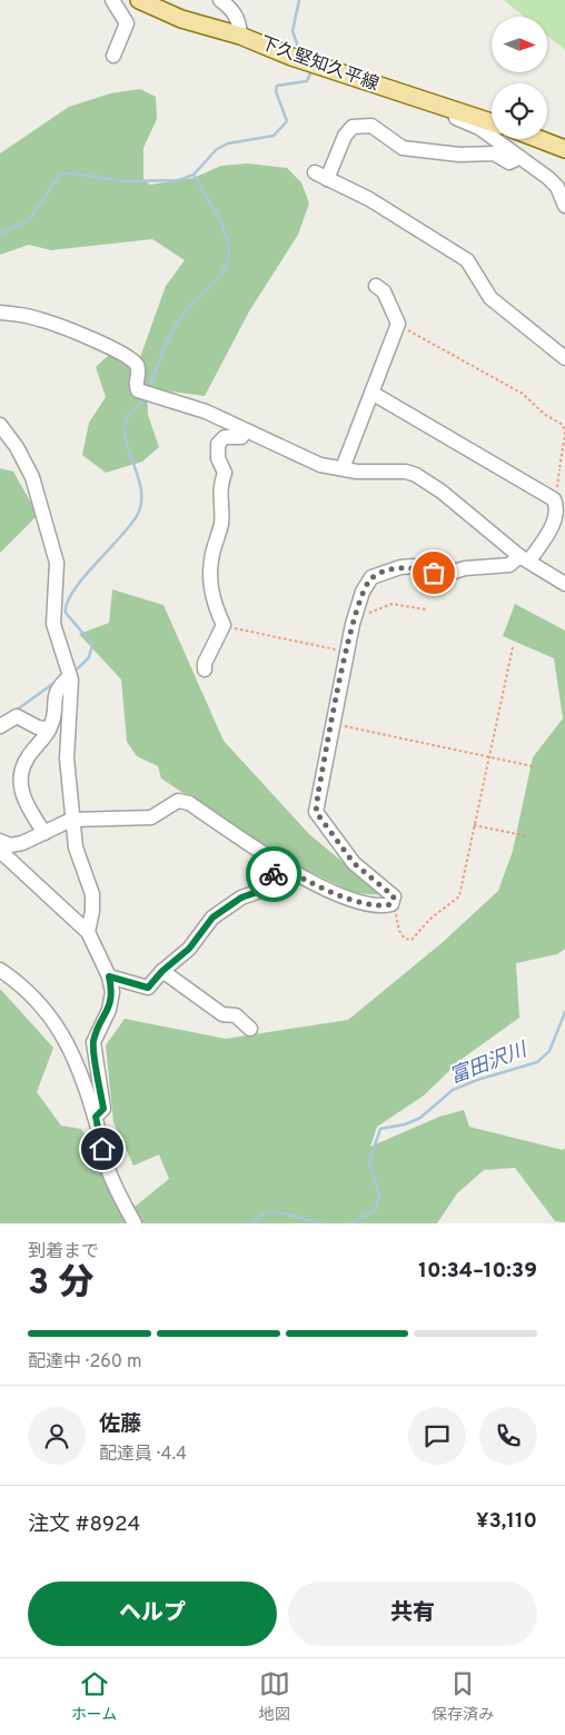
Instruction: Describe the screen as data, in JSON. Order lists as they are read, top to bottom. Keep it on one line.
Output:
{"streets":{"main road":["下久堅知久平線"]},"water":["富田沢川"],"north":"right","page":{"heading":["3 分","到着まで","10:34–10:39"],"panel":["佐藤","配達員 · 4.4","注文 #8924","¥3,110"],"bar":"配達中 · 260 m","buttons":["ヘルプ","共有"],"tabs":["ホーム","地図","保存済み"]}}
